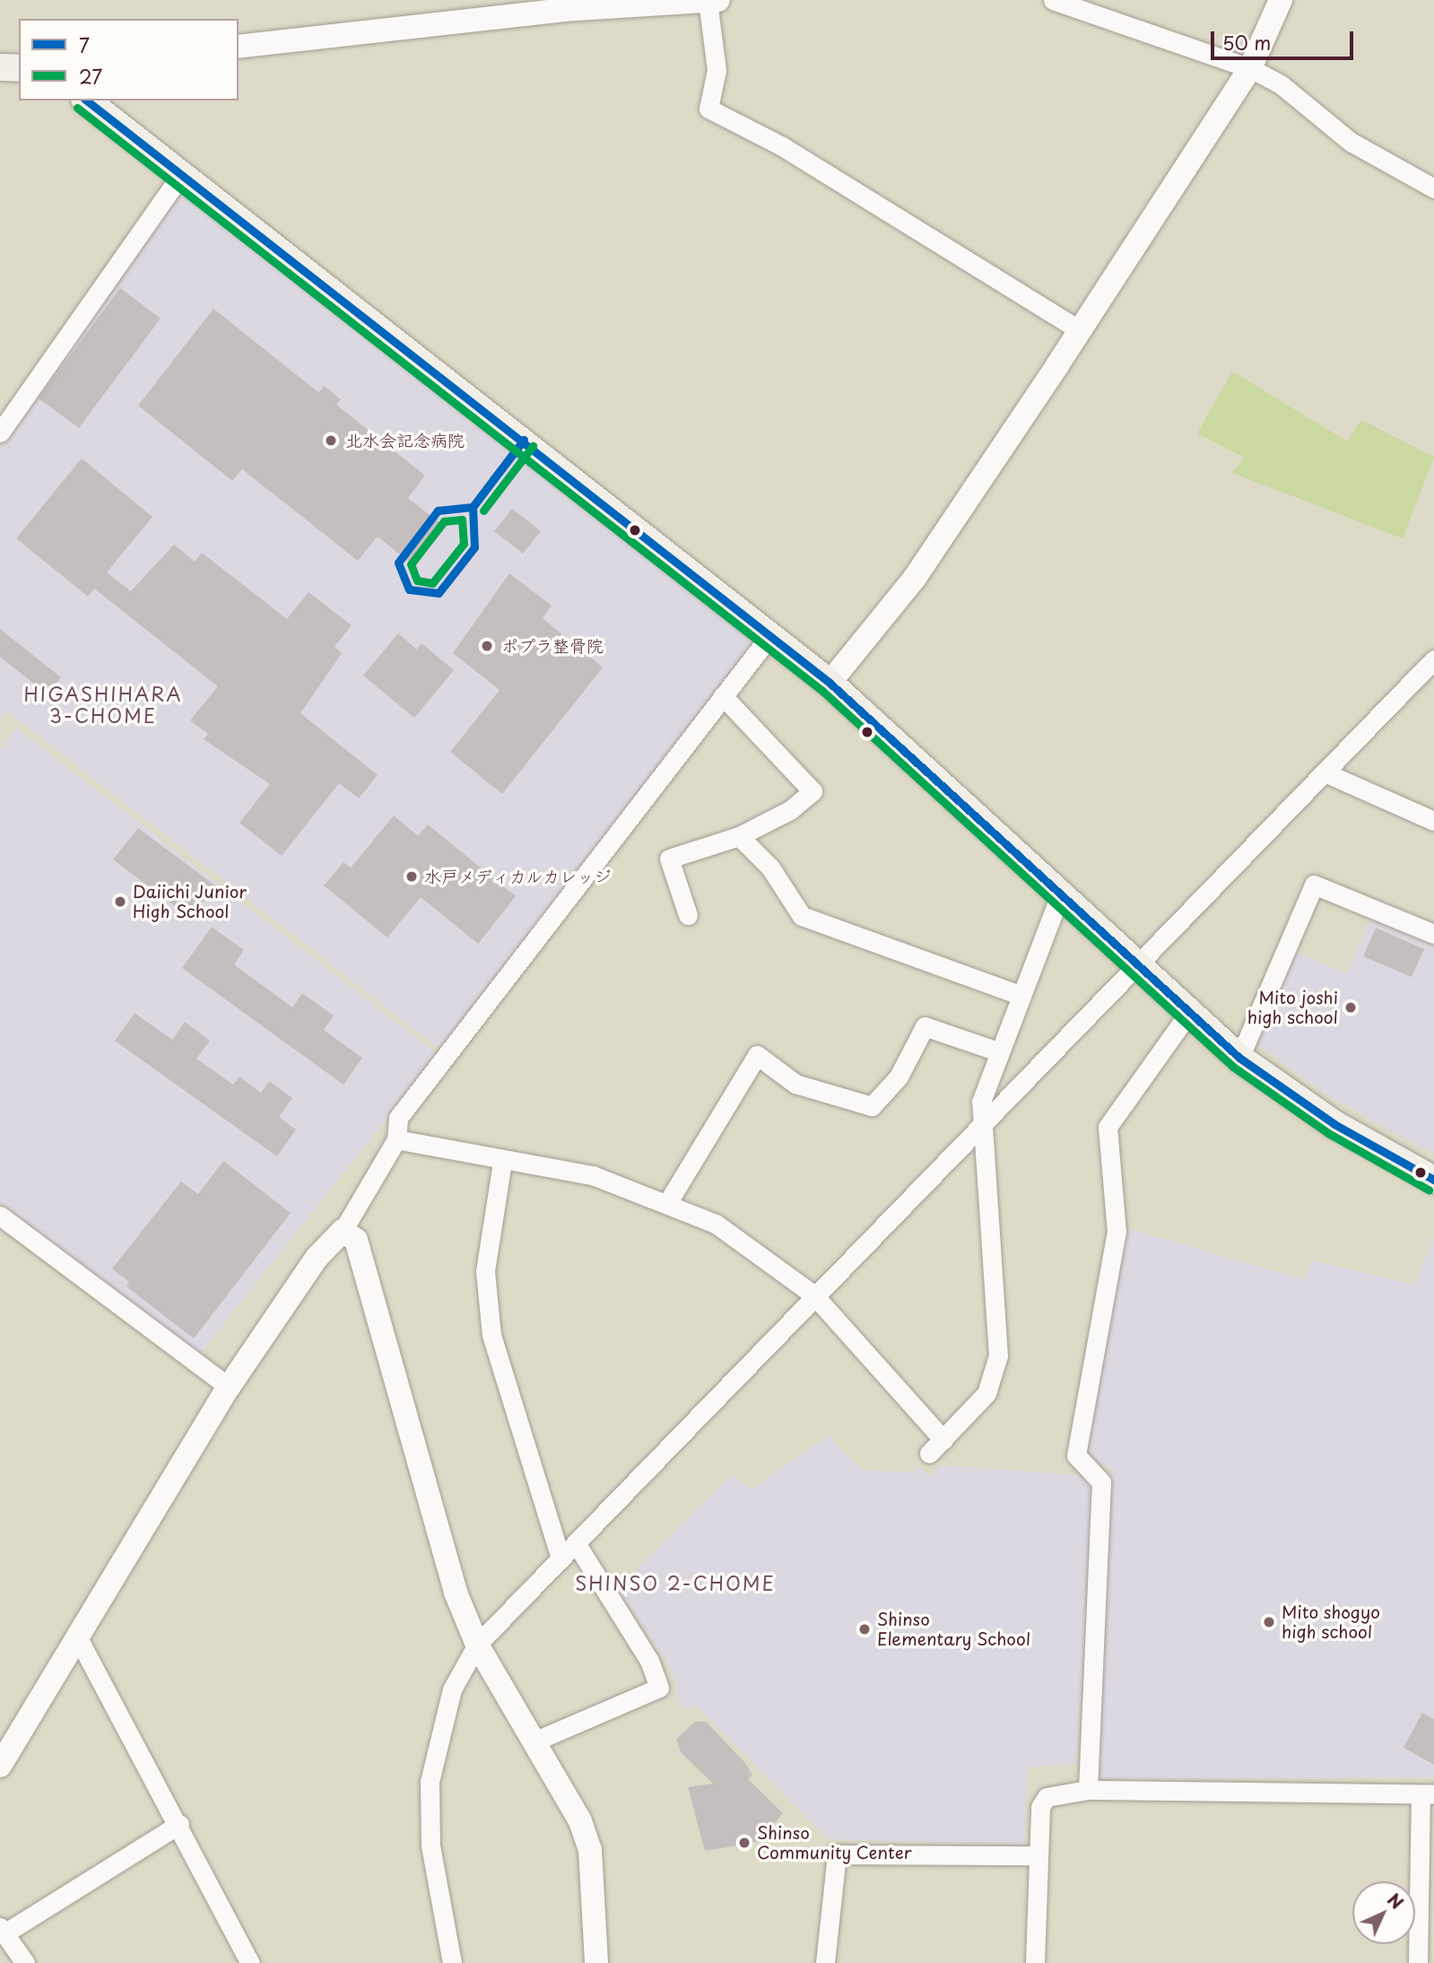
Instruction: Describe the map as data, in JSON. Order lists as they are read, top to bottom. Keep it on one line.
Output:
{"districts":["HIGASHIHARA 3-CHOME","SHINSO 2-CHOME"],"places":["北水会記念病院","ポプラ整骨院","水戸メディカルカレッジ","Daiichi Junior High School","Mito joshi high school","Mito shogyo high school","Shinso Elementary School","Shinso Community Center"],"lines":["transit line 7","transit line 27"],"legend":["7","27"],"scale_bar":"50 m","north":"top right"}
